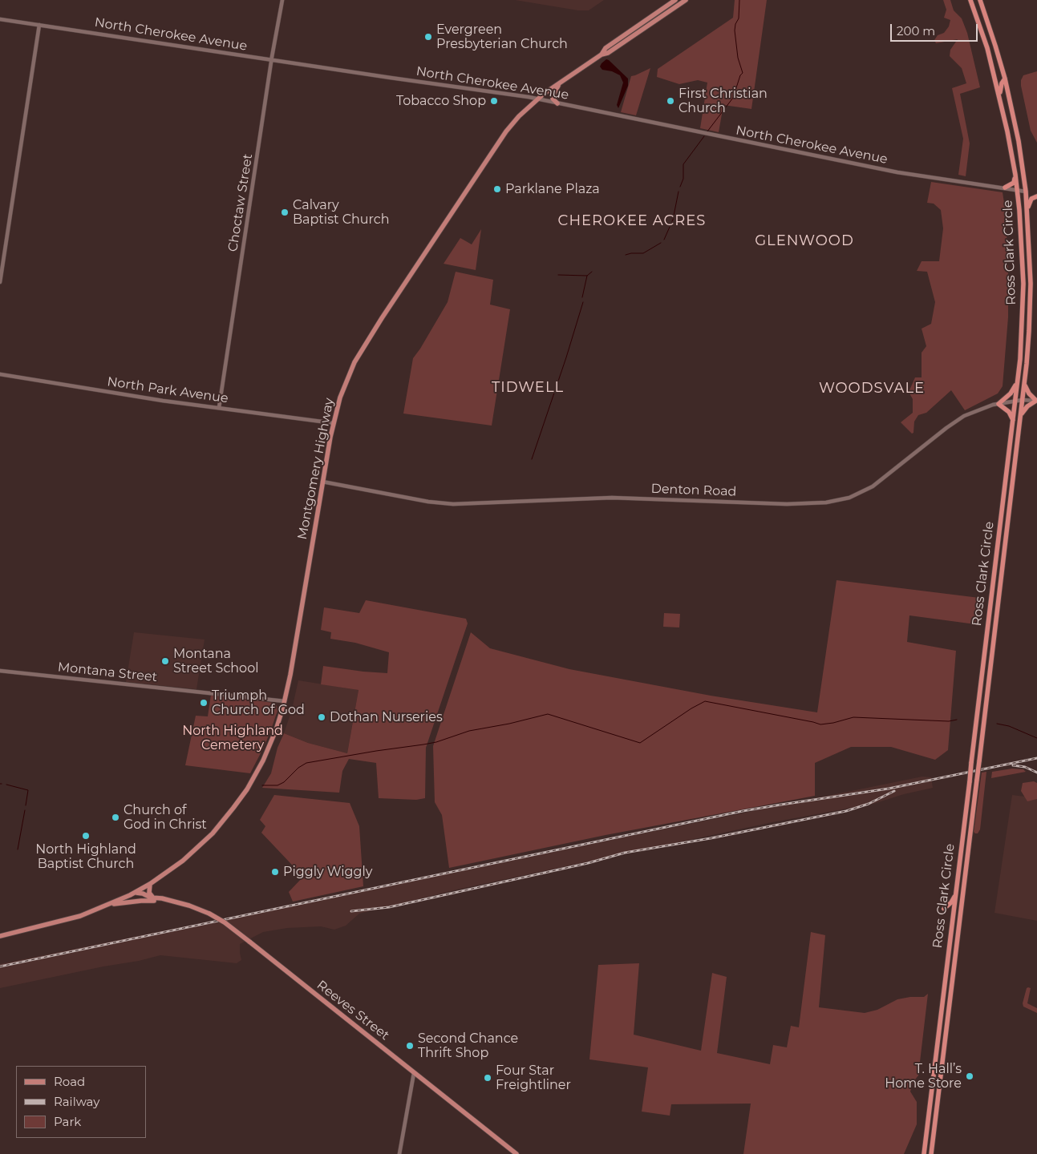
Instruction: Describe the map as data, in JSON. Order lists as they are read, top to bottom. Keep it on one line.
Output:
{"streets":{"highway":["Ross Clark Circle"],"main road":["Montgomery Highway","Reeves Street"],"street":["North Cherokee Avenue","Choctaw Street","North Park Avenue","Denton Road","Montana Street"]},"crossings":[["North Cherokee Avenue","Choctaw Street"],["North Cherokee Avenue","Ross Clark Circle"],["North Cherokee Avenue","Montgomery Highway"],["Choctaw Street","North Park Avenue"],["Ross Clark Circle","Denton Road"],["North Park Avenue","Montgomery Highway"],["Montgomery Highway","Denton Road"],["Montgomery Highway","Montana Street"],["Montgomery Highway","Reeves Street"]],"districts":["CHEROKEE ACRES","GLENWOOD","TIDWELL","WOODSVALE"],"parks":["North Highland Cemetery"],"places":["Evergreen Presbyterian Church","Tobacco Shop","First Christian Church","Parklane Plaza","Calvary Baptist Church","Montana Street School","Triumph Church of God","Dothan Nurseries","Church of God in Christ","North Highland Baptist Church","Piggly Wiggly","Second Chance Thrift Shop","T. Hall’s Home Store","Four Star Freightliner"],"legend":["Road","Railway","Park"],"scale_bar":"200 m"}
